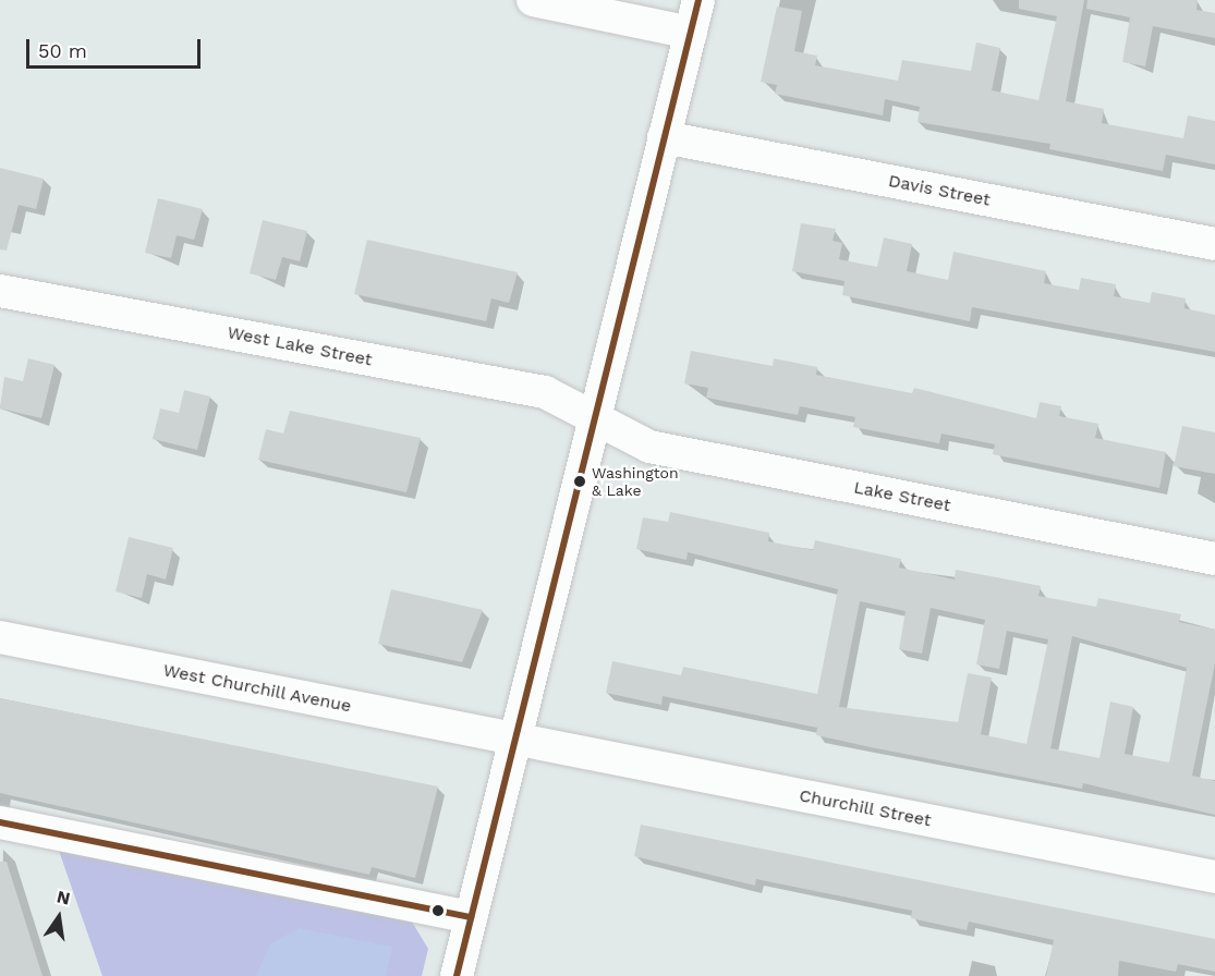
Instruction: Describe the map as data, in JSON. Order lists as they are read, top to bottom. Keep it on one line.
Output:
{"streets":{"street":["Davis Street","West Lake Street","Lake Street","West Churchill Avenue","Churchill Street"]},"crossings":[["West Lake Street","Lake Street"],["West Churchill Avenue","Churchill Street"]],"places":["Washington & Lake"],"scale_bar":"50 m","north":"top"}
